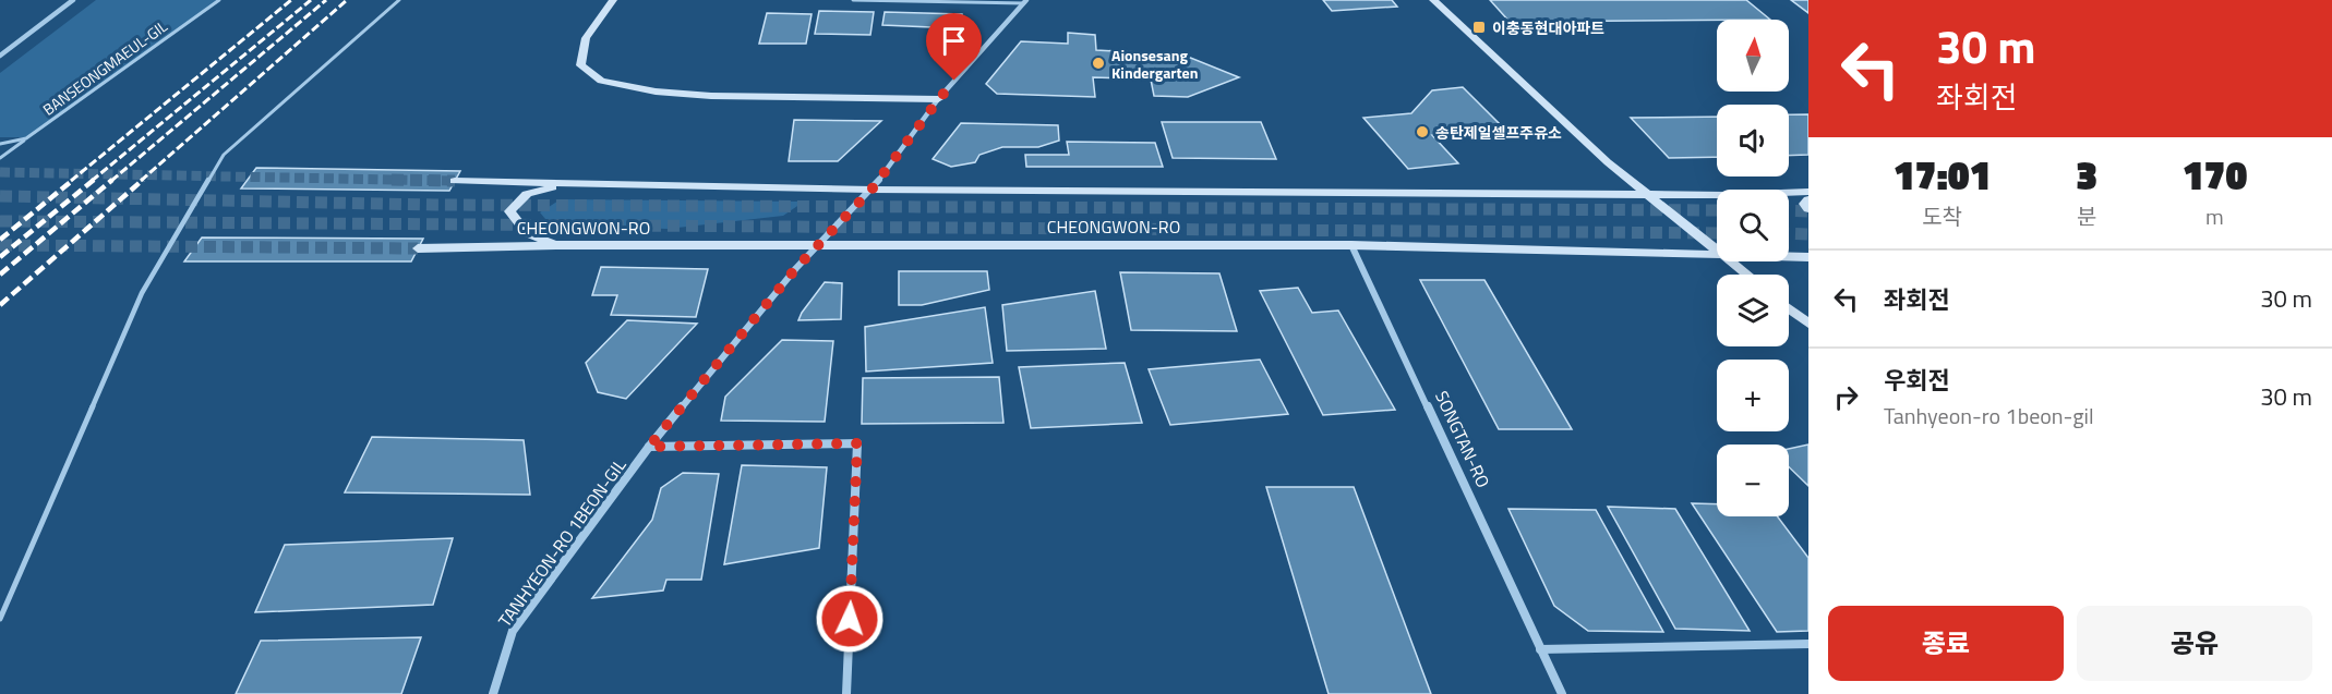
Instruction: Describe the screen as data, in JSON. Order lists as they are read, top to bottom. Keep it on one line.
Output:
{"streets":{"main road":["CHEONGWON-RO"],"street":["SONGTAN-RO","TANHYEON-RO 1BEON-GIL"],"lane":["BANSEONGMAEUL-GIL"]},"crossings":[["CHEONGWON-RO","SONGTAN-RO"],["CHEONGWON-RO","TANHYEON-RO 1BEON-GIL"]],"places":{"transit":["이충동현대아파트"],"other":["Aionsesang Kindergarten","송탄제일셀프주유소"]},"north":"top","page":{"turn":["30 m","좌회전"],"map_buttons":["+","−"],"eta":["17:01","도착","3","분","170","m"],"list":[{"name":"좌회전","value":"30 m"},{"name":"우회전","note":"Tanhyeon-ro 1beon-gil","value":"30 m"}],"buttons":["종료","공유"]}}
